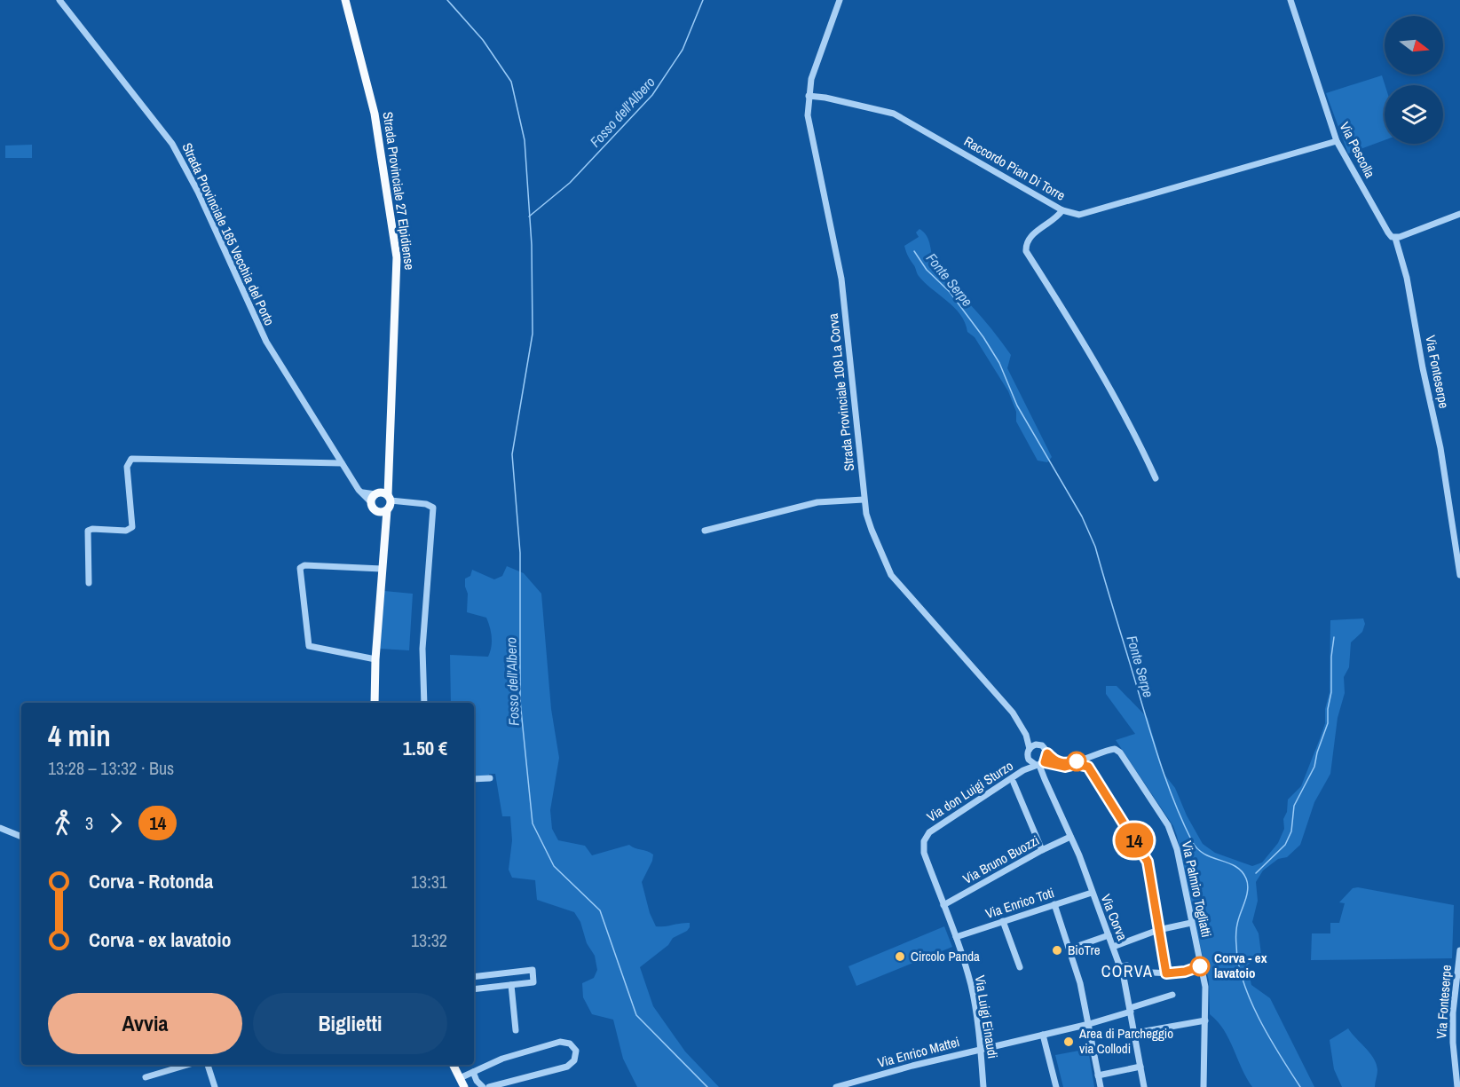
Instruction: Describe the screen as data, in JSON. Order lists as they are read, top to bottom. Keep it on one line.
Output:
{"streets":{"main road":["Strada Provinciale 27 Elpidiense"],"street":["Via Pescolla","Raccordo Pian Di Torre","Strada Provinciale 165 Vecchia del Porto","Via Fonteserpe","Strada Provinciale 108 La Corva","Via don Luigi Sturzo","Via Bruno Buozzi","Via Palmiro Togliatti","Via Enrico Toti","Via Corva","Via Luigi Einaudi","Via Enrico Mattei"]},"crossings":[["Via Pescolla","Raccordo Pian Di Torre"],["Via Pescolla","Via Fonteserpe"],["Raccordo Pian Di Torre","Strada Provinciale 108 La Corva"],["Strada Provinciale 27 Elpidiense","Strada Provinciale 165 Vecchia del Porto"],["Strada Provinciale 108 La Corva","Via don Luigi Sturzo"],["Strada Provinciale 108 La Corva","Via Corva"],["Via don Luigi Sturzo","Via Corva"],["Via don Luigi Sturzo","Via Luigi Einaudi"],["Via Bruno Buozzi","Via Corva"],["Via Bruno Buozzi","Via Luigi Einaudi"],["Via Enrico Toti","Via Corva"],["Via Enrico Toti","Via Luigi Einaudi"],["Via Corva","Via Enrico Mattei"],["Via Luigi Einaudi","Via Enrico Mattei"]],"districts":["CORVA"],"water":["Fosso dell'Albero","Fonte Serpe"],"places":["BioTre","Circolo Panda","Corva - ex lavatoio","Area di Parcheggio via Collodi"],"lines":["bus line 14"],"north":"right","page":{"on_map":"14","heading":["4 min","13:28 – 13:32 · Bus","1.50 €"],"legs":["3","14"],"list":[{"name":"Corva - Rotonda","value":"13:31"},{"name":"Corva - ex lavatoio","value":"13:32"}],"buttons":["Avvia","Biglietti"]}}
